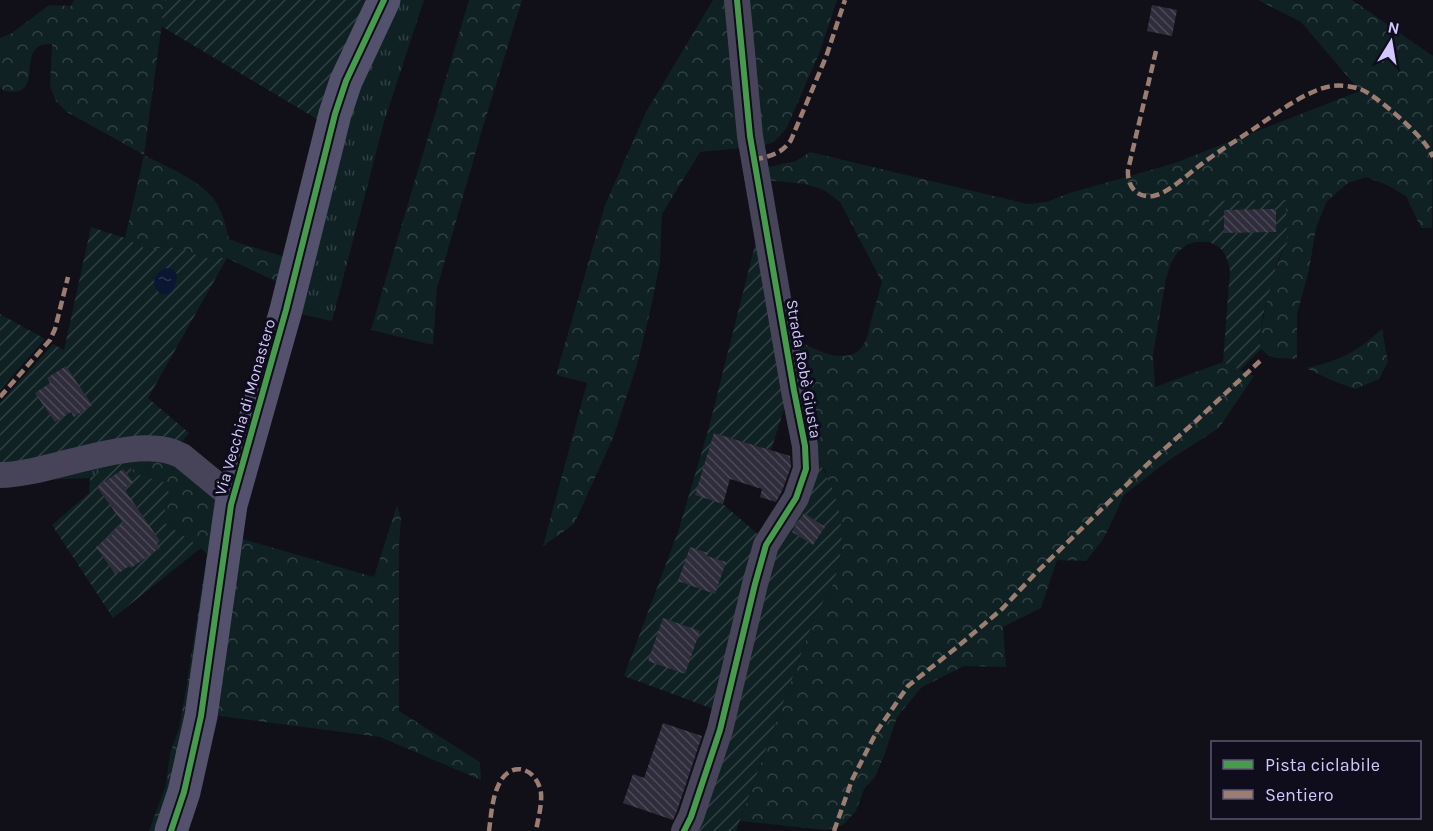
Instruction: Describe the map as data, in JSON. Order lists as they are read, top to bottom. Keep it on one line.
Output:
{"streets":{"street":["Strada Robè Giusta","Via Vecchia di Monastero"]},"legend":["Pista ciclabile","Sentiero"],"north":"top"}
